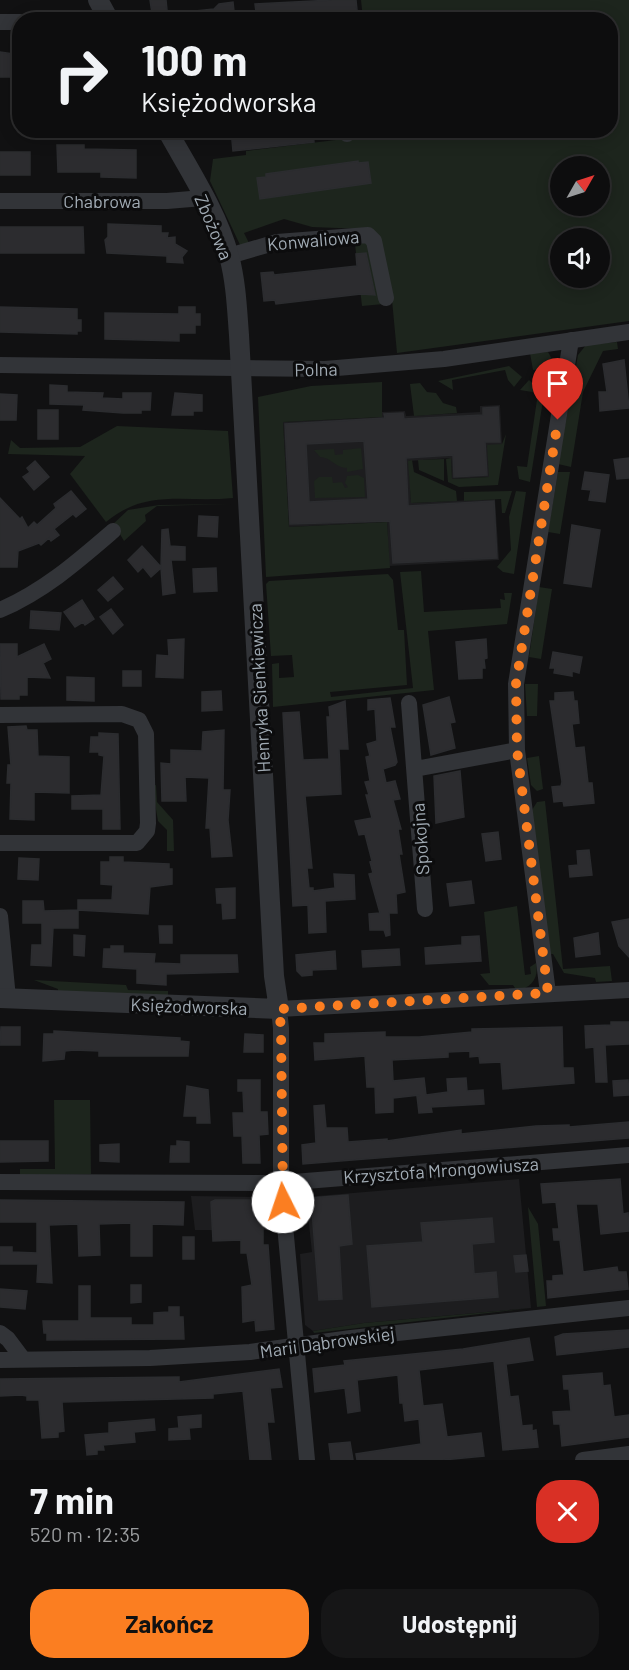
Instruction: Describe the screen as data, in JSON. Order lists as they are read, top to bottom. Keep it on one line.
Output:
{"streets":{"street":["Chabrowa","Zbożowa","Konwaliowa","Polna","Henryka Sienkiewicza","Spokojna","Księżodworska","Krzysztofa Mrongowiusza","Marii Dąbrowskiej"]},"crossings":[["Chabrowa","Zbożowa"],["Zbożowa","Konwaliowa"],["Zbożowa","Polna"],["Zbożowa","Henryka Sienkiewicza"],["Polna","Henryka Sienkiewicza"],["Henryka Sienkiewicza","Księżodworska"]],"north":"top right","page":{"turn":["100 m","Księżodworska"],"heading":["7 min","520 m · 12:35"],"buttons":["Zakończ","Udostępnij"]}}
